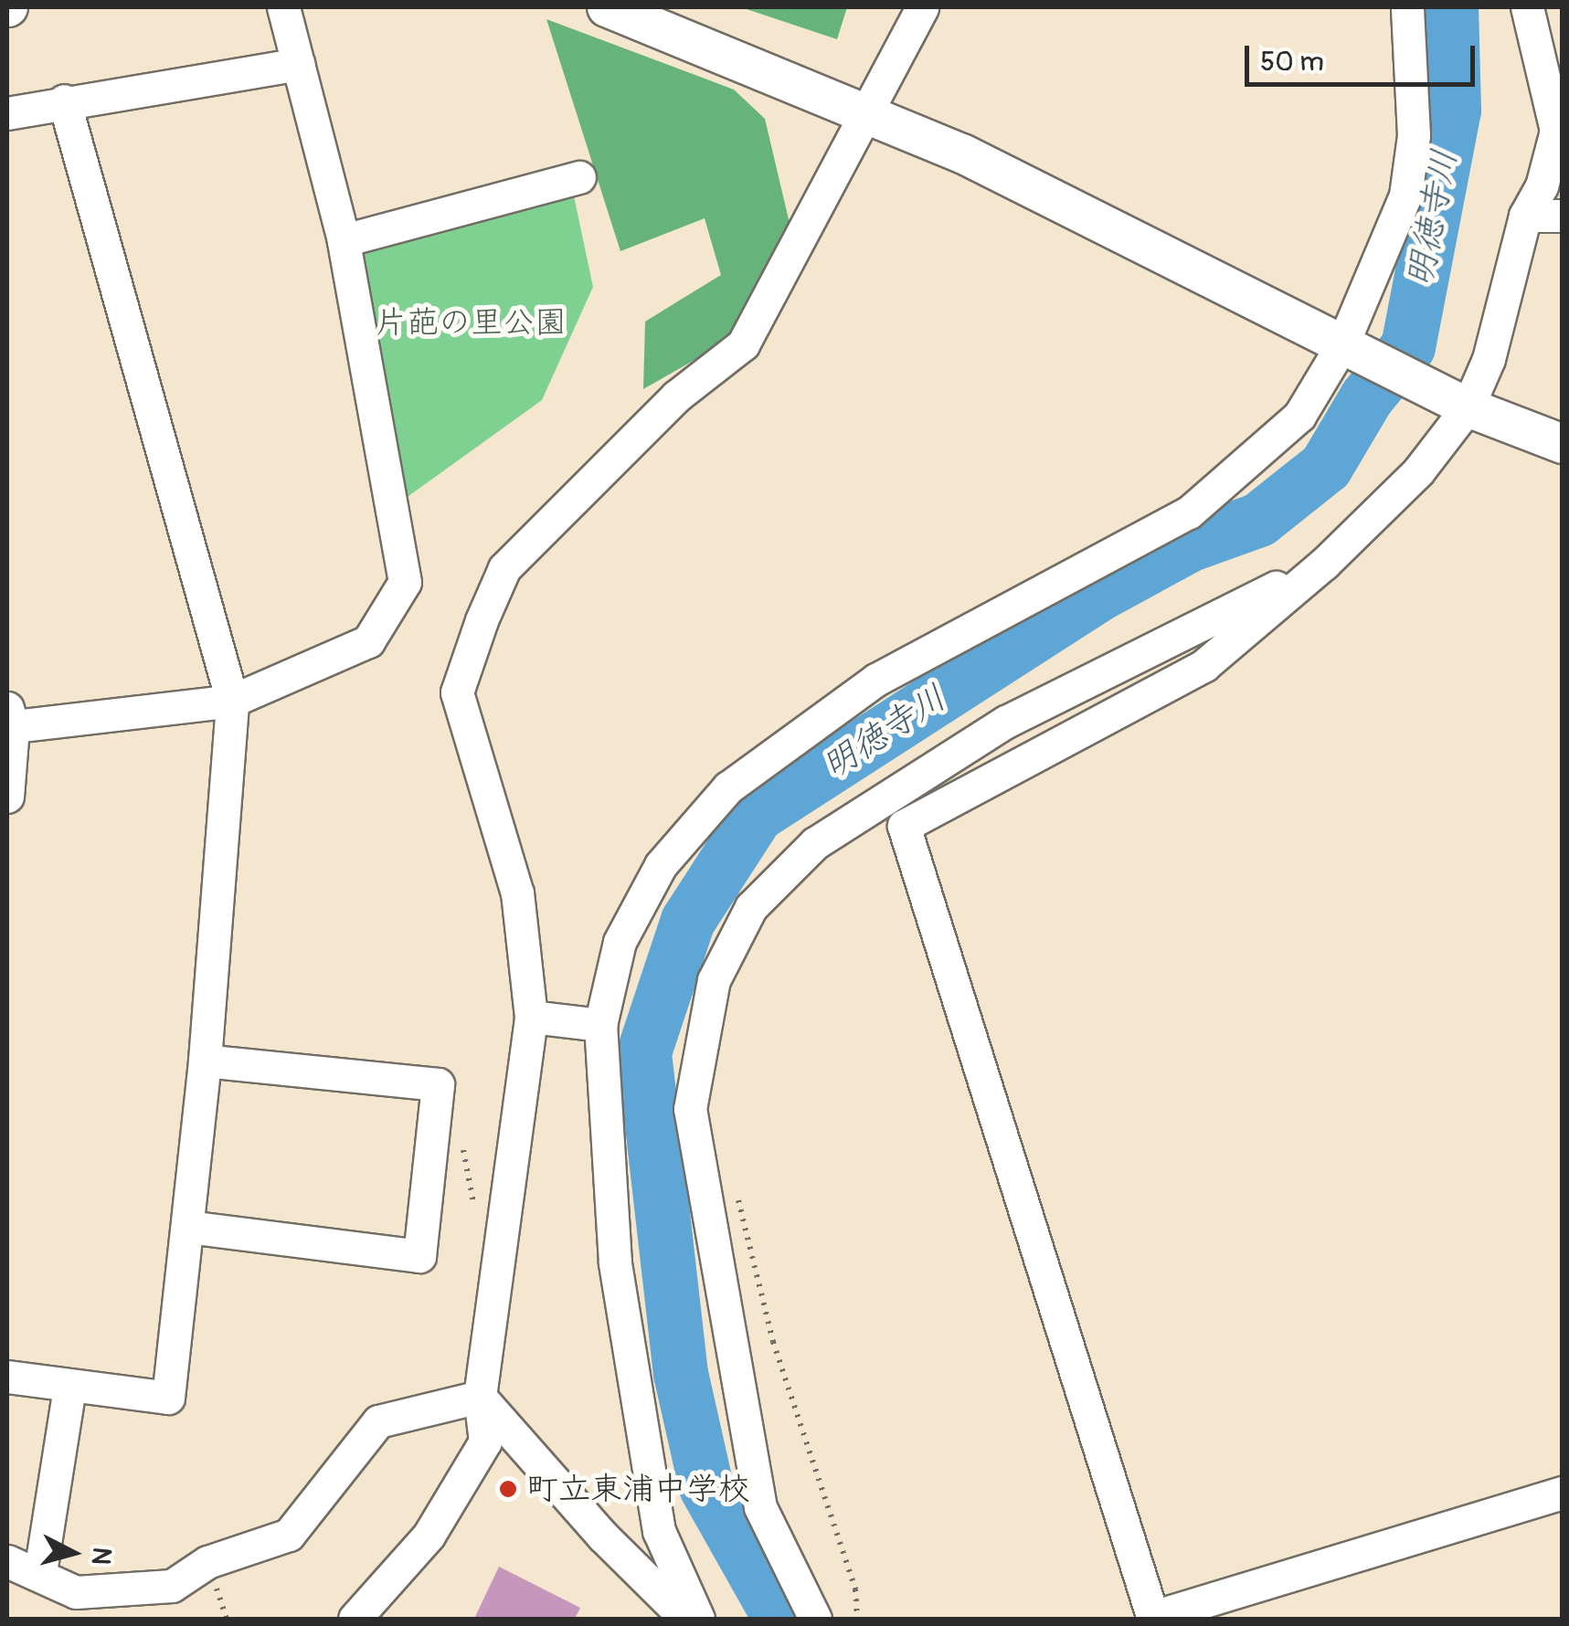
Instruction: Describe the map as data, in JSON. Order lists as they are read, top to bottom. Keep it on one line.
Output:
{"water":["明徳寺川"],"parks":["片葩の里公園"],"places":["町立東浦中学校"],"scale_bar":"50 m","north":"right"}
